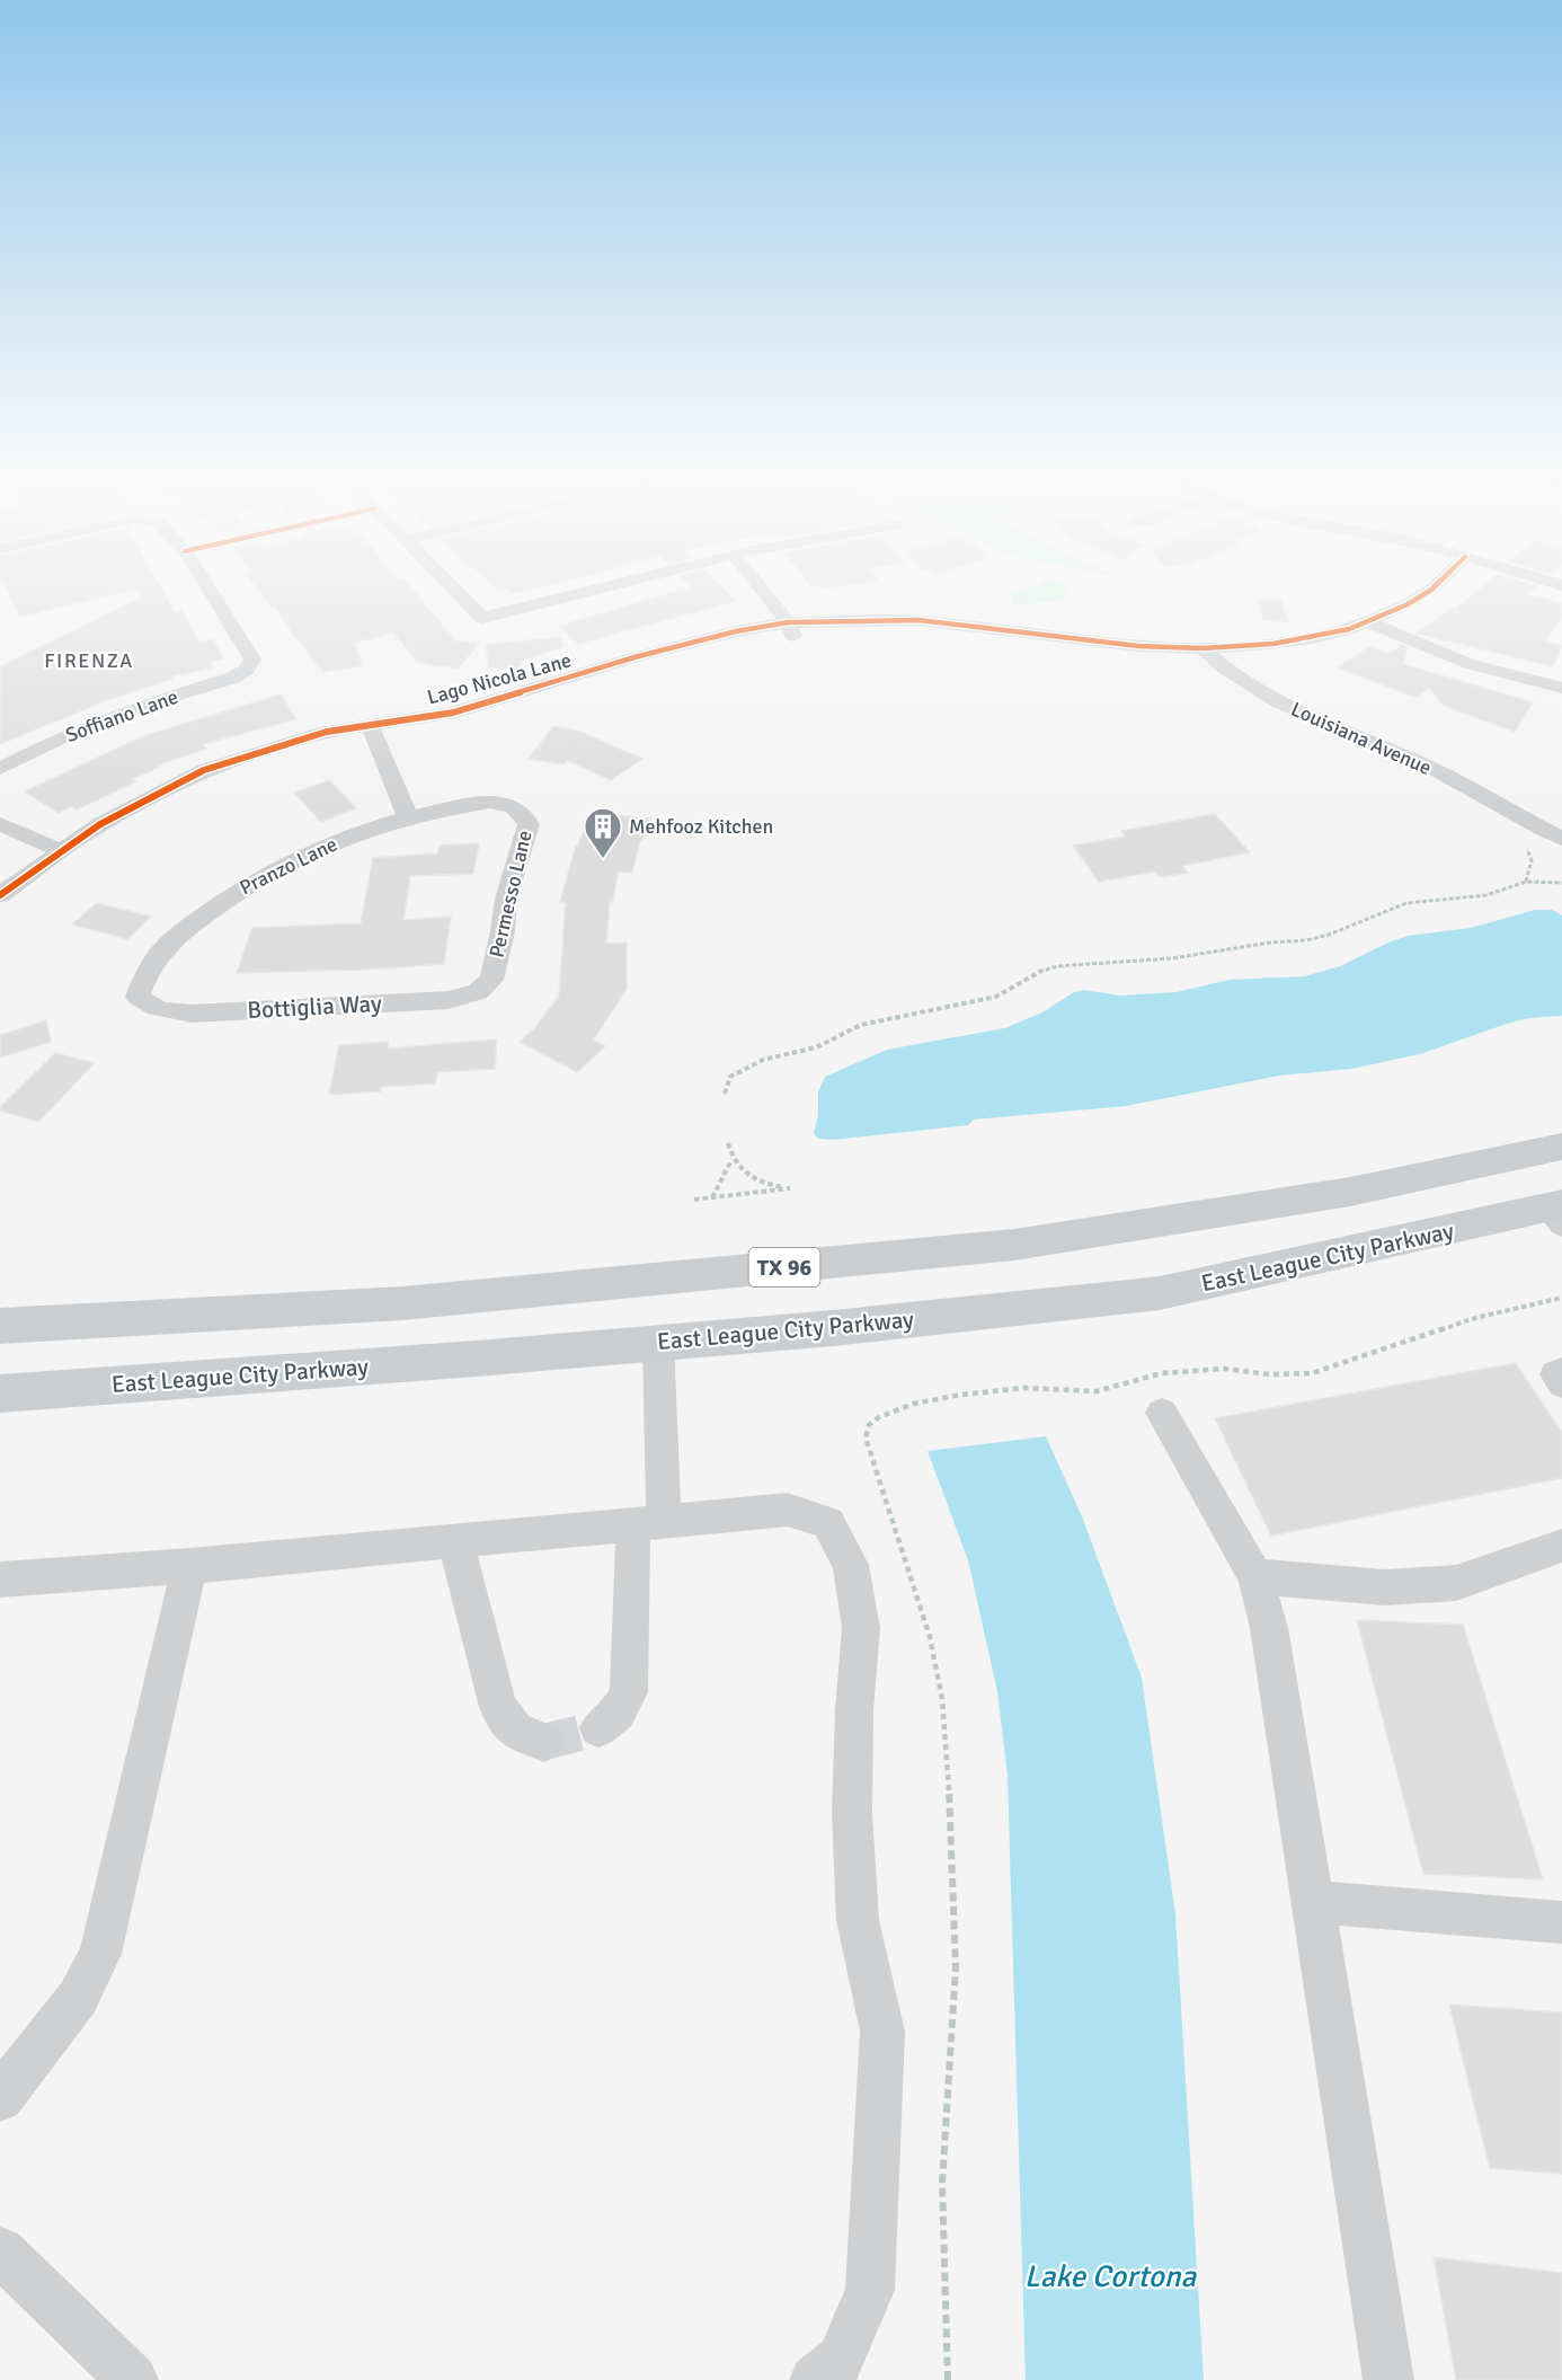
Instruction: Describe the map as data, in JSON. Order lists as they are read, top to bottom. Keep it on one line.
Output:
{"streets":{"main road":["East League City Parkway","TX 96"],"street":["Lago Nicola Lane","Soffiano Lane","Louisiana Avenue","Pranzo Lane","Permesso Lane","Bottiglia Way"]},"crossings":[["Lago Nicola Lane","Louisiana Avenue"],["Pranzo Lane","Permesso Lane"],["Pranzo Lane","Bottiglia Way"],["Permesso Lane","Bottiglia Way"]],"districts":["FIRENZA"],"water":["Lake Cortona"],"places":{"building":["Mehfooz Kitchen"]}}
